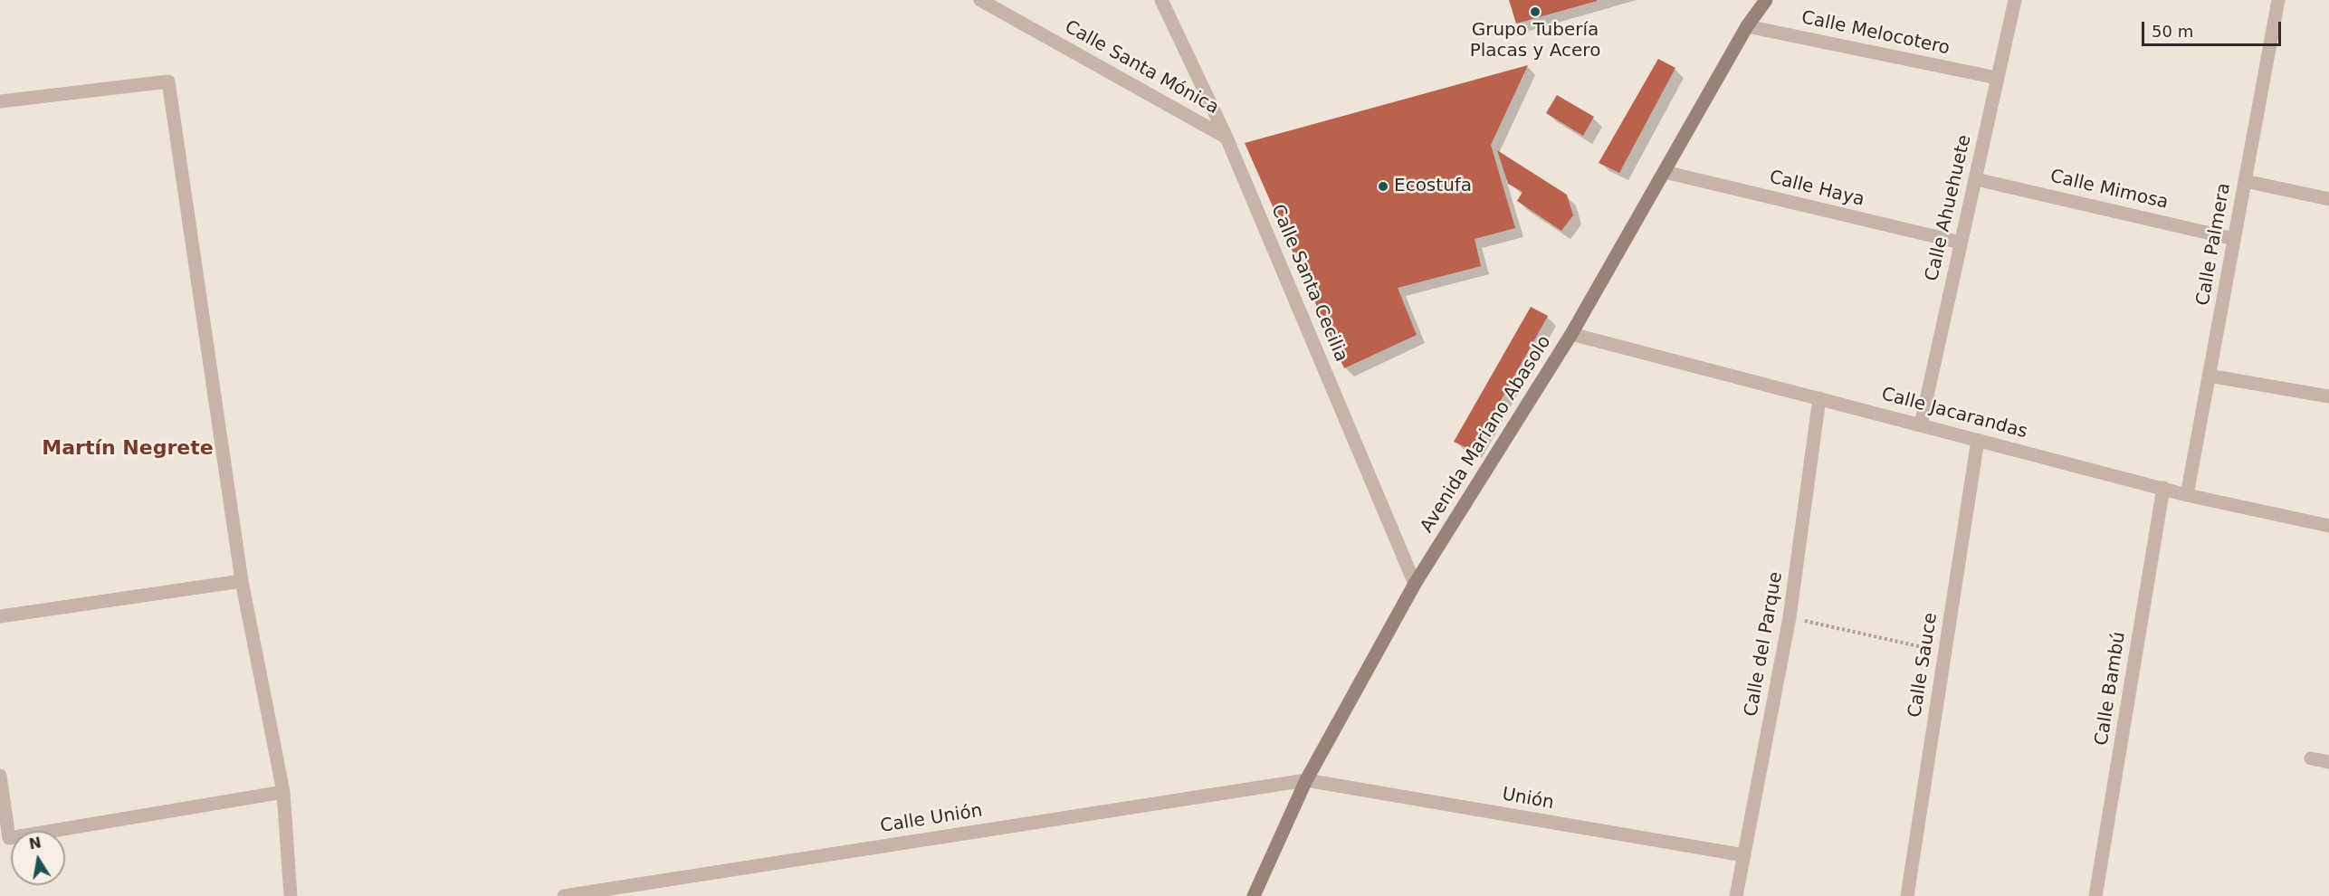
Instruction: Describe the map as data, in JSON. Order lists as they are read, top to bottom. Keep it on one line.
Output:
{"streets":{"street":["Calle Melocotero","Calle Santa Mónica","Calle Haya","Calle Mimosa","Calle Ahuehuete","Calle Palmera","Calle Santa Cecilia","Calle Jacarandas","Avenida Mariano Abasolo","Calle del Parque","Calle Sauce","Calle Bambú","Unión","Calle Unión"]},"crossings":[["Calle Melocotero","Calle Ahuehuete"],["Calle Melocotero","Avenida Mariano Abasolo"],["Calle Santa Mónica","Calle Santa Cecilia"],["Calle Haya","Calle Ahuehuete"],["Calle Haya","Avenida Mariano Abasolo"],["Calle Mimosa","Calle Ahuehuete"],["Calle Mimosa","Calle Palmera"],["Calle Ahuehuete","Calle Jacarandas"],["Calle Palmera","Calle Jacarandas"],["Calle Santa Cecilia","Avenida Mariano Abasolo"],["Calle Jacarandas","Avenida Mariano Abasolo"],["Calle Jacarandas","Calle del Parque"],["Calle Jacarandas","Calle Sauce"],["Calle Jacarandas","Calle Bambú"],["Avenida Mariano Abasolo","Unión"],["Avenida Mariano Abasolo","Calle Unión"],["Calle del Parque","Unión"],["Unión","Calle Unión"]],"districts":["Martín Negrete"],"places":["Grupo Tubería Placas y Acero","Ecostufa"],"scale_bar":"50 m","north":"top"}
